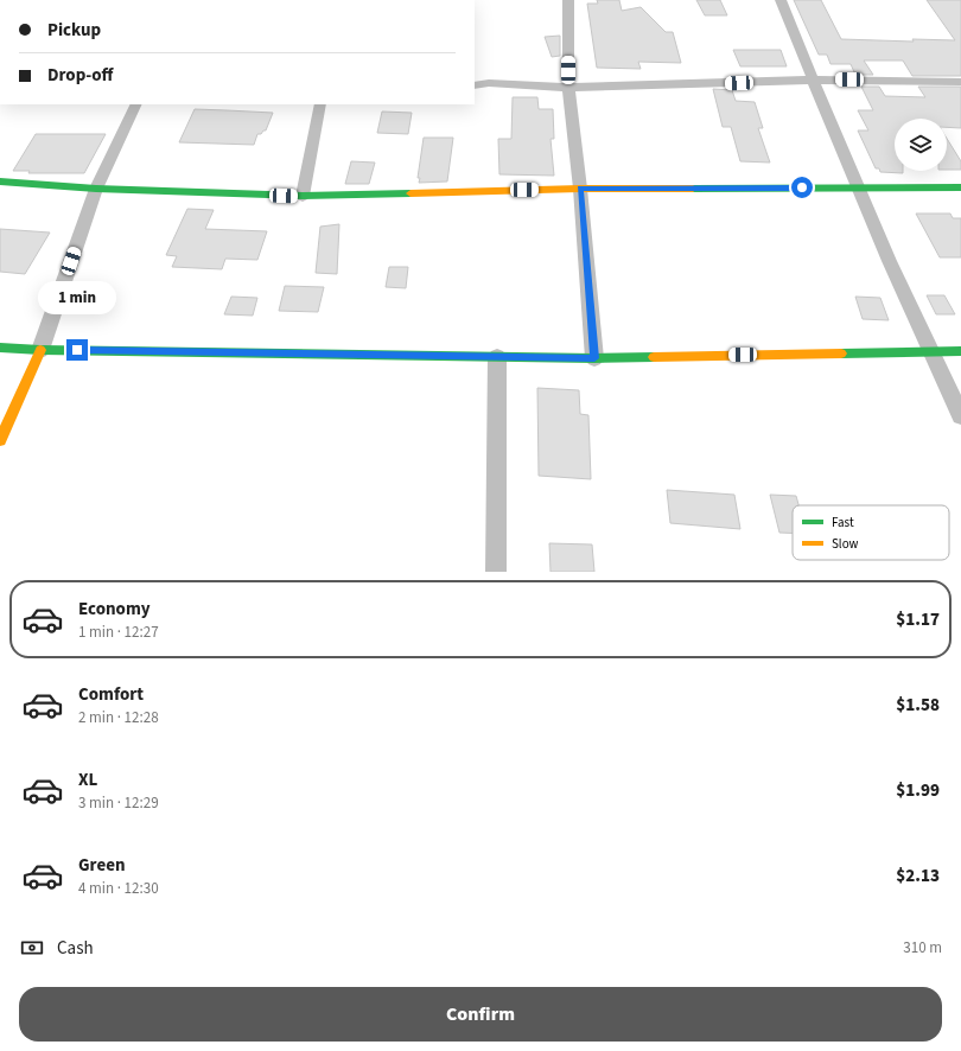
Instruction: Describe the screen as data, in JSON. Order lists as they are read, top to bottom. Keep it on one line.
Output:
{"legend":["Fast","Slow"],"page":{"banner":["Pickup","Drop-off"],"bubble":"1 min","list":[{"name":"Economy","note":"1 min · 12:27","value":"$1.17"},{"name":"Comfort","note":"2 min · 12:28","value":"$1.58"},{"name":"XL","note":"3 min · 12:29","value":"$1.99"},{"name":"Green","note":"4 min · 12:30","value":"$2.13"}],"pay":["Cash","310 m"],"buttons":"Confirm"}}
